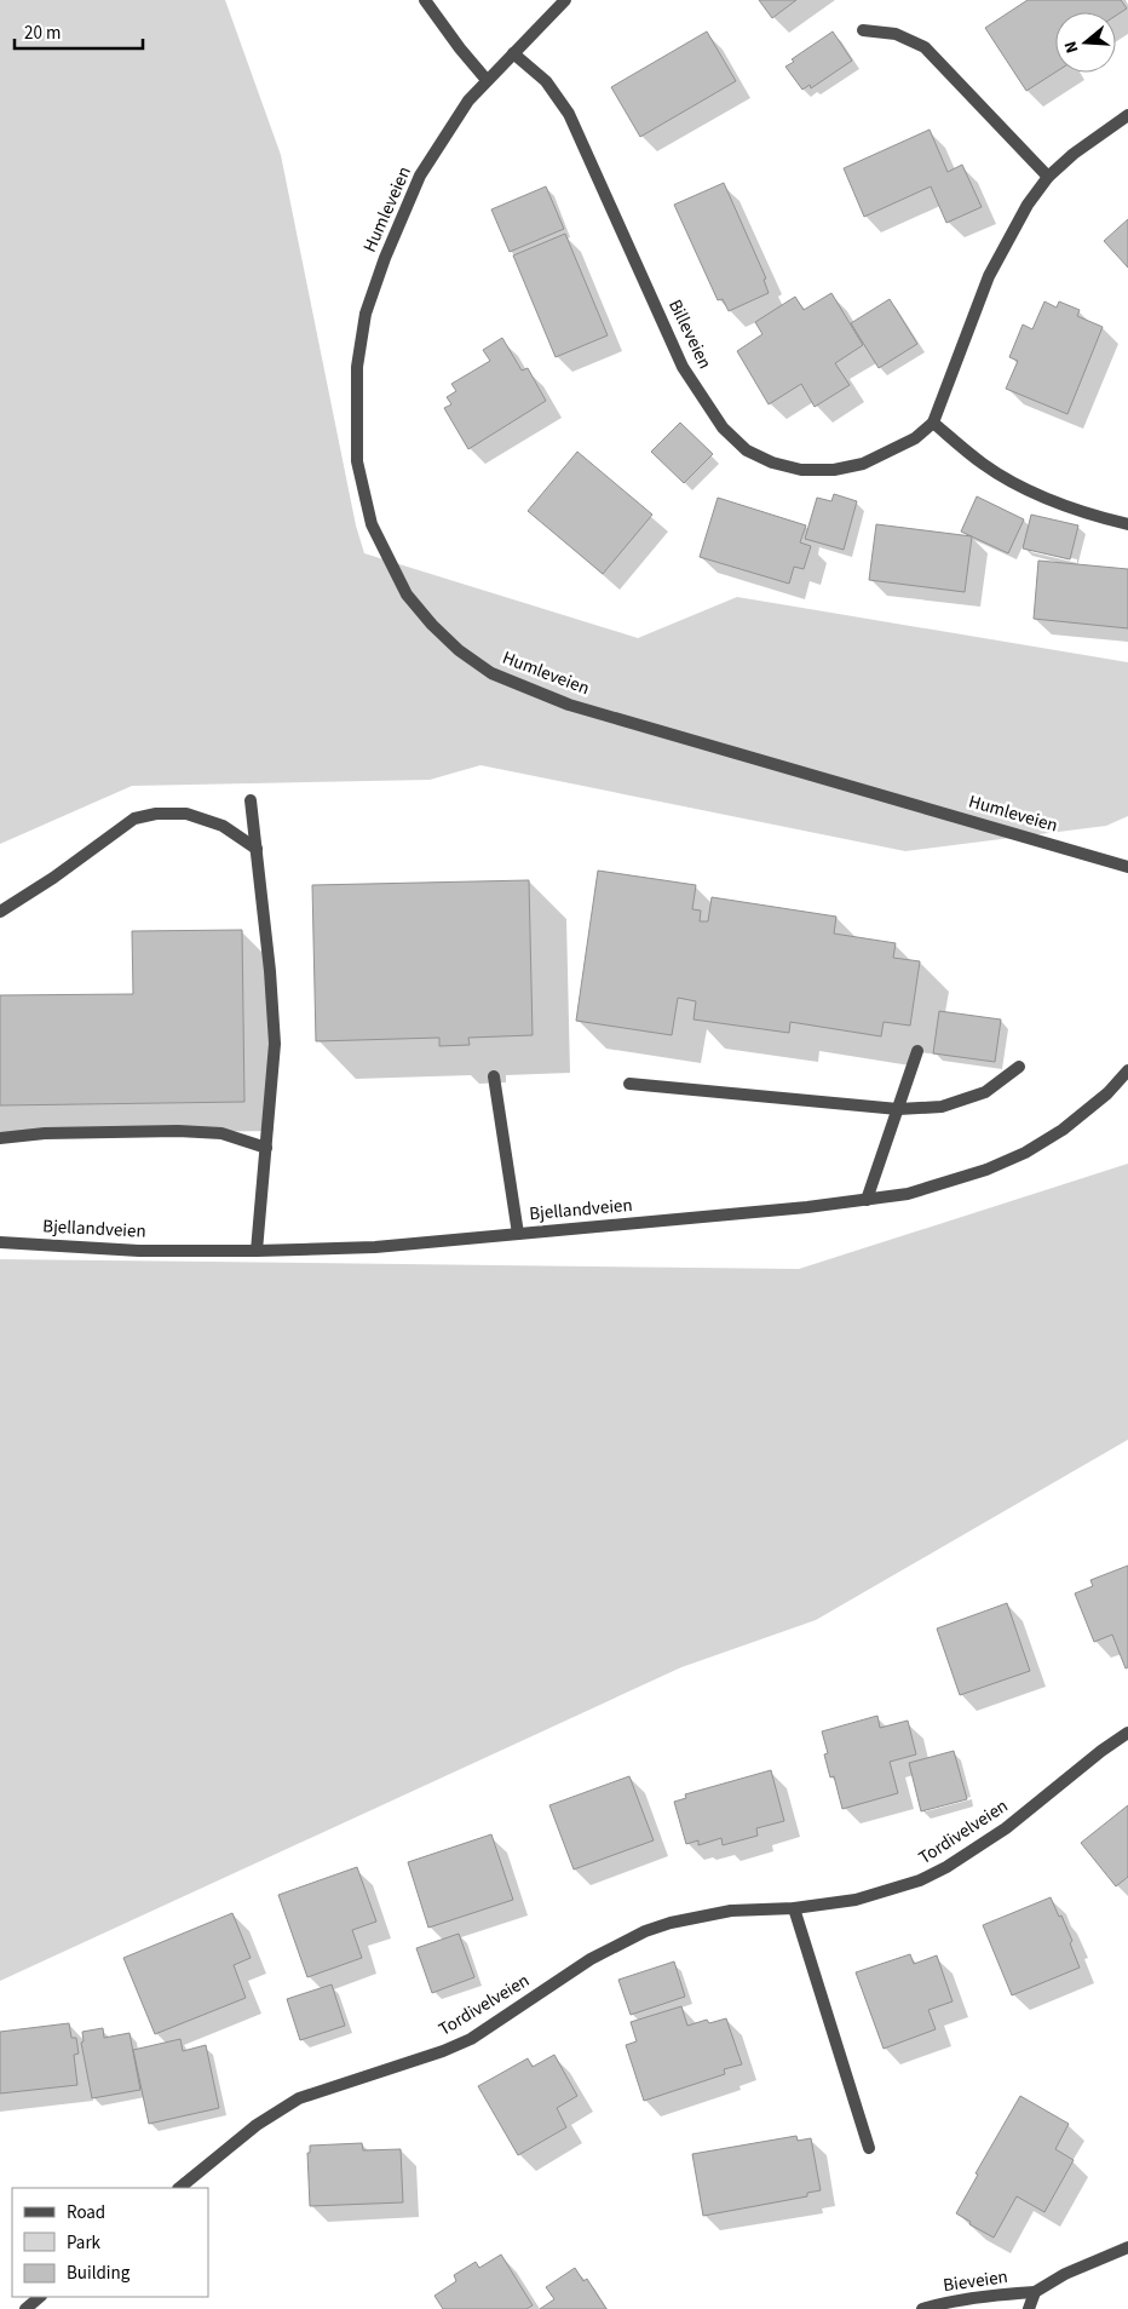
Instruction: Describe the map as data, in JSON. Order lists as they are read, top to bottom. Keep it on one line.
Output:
{"streets":{"street":["Humleveien","Billeveien","Bjellandveien","Tordivelveien","Bieveien"]},"crossings":[["Humleveien","Billeveien"]],"legend":["Road","Park","Building"],"scale_bar":"20 m","north":"left"}
